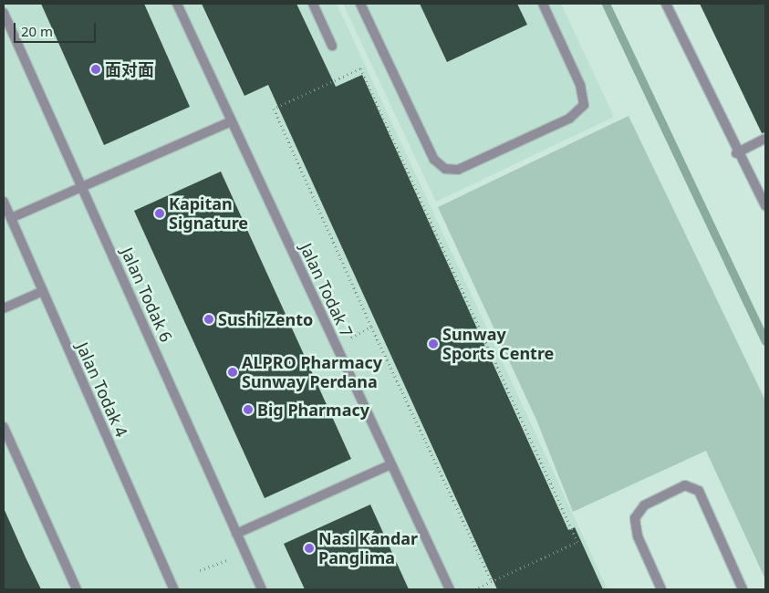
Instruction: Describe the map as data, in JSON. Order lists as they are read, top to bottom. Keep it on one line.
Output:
{"streets":{"street":["Jalan Todak 7","Jalan Todak 6","Jalan Todak 4"]},"places":["面对面","Kapitan Signature","Sushi Zento","Sunway Sports Centre","ALPRO Pharmacy Sunway Perdana","Big Pharmacy","Nasi Kandar Panglima"],"scale_bar":"20 m"}
